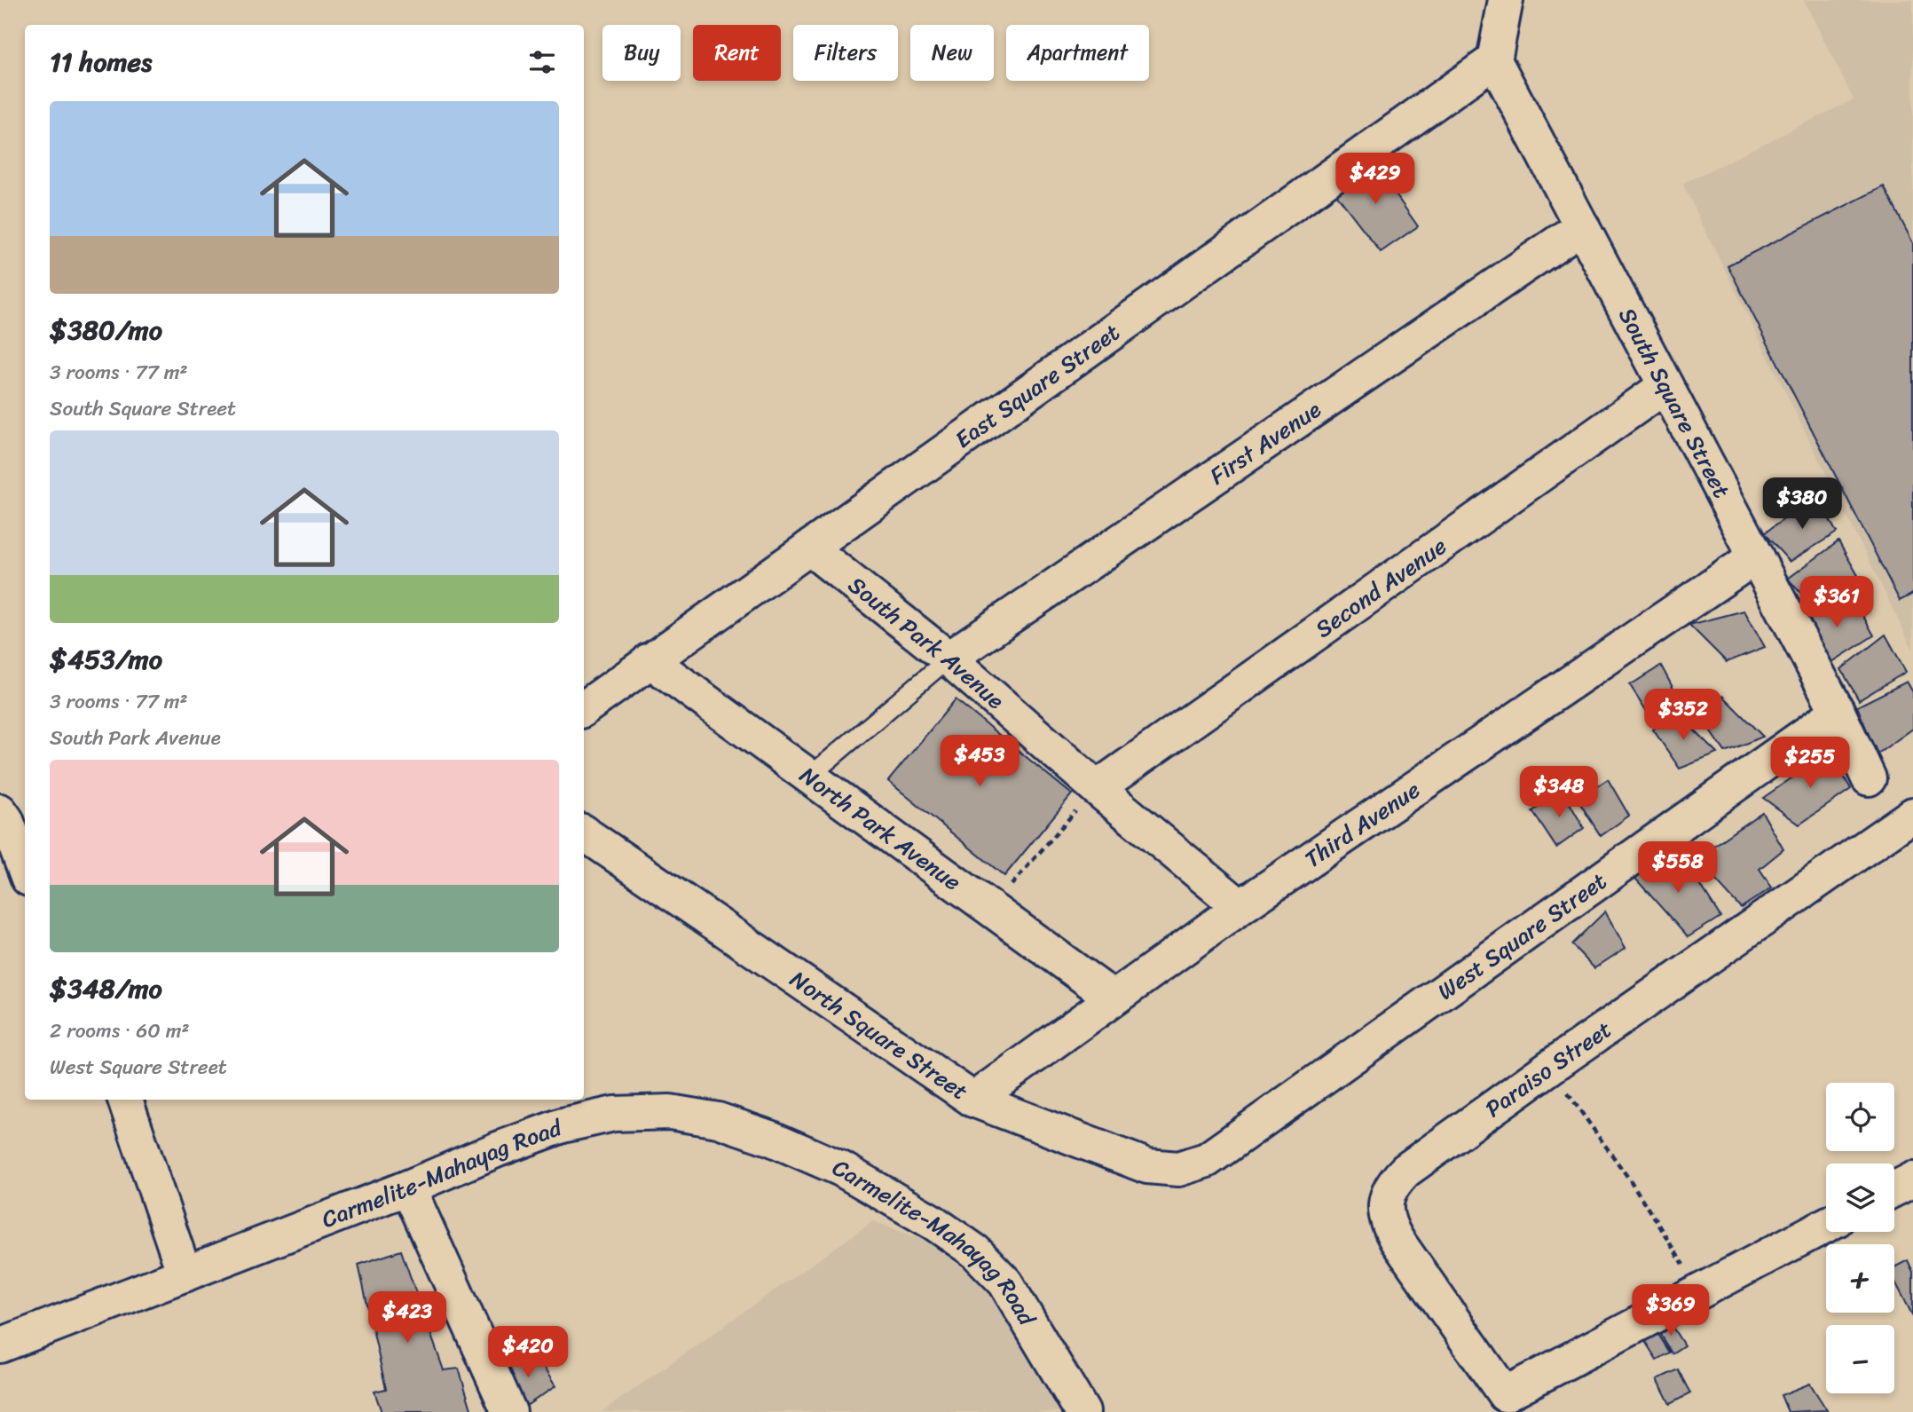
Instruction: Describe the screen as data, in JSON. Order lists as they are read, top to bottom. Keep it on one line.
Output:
{"streets":{"street":["East Square Street","South Square Street","First Avenue","Second Avenue","South Park Avenue","Third Avenue","North Park Avenue","West Square Street","North Square Street","Paraiso Street","Carmelite-Mahayag Road"]},"crossings":[["East Square Street","South Square Street"],["East Square Street","South Park Avenue"],["East Square Street","North Park Avenue"],["South Square Street","First Avenue"],["South Square Street","Second Avenue"],["South Square Street","Third Avenue"],["South Square Street","West Square Street"],["First Avenue","South Park Avenue"],["Second Avenue","South Park Avenue"],["South Park Avenue","Third Avenue"],["Third Avenue","North Park Avenue"],["Third Avenue","North Square Street"],["West Square Street","North Square Street"]],"page":{"chip":["Buy","Rent","Filters","New","Apartment"],"heading":"11 homes","list":[{"name":"$380/mo","note":"3 rooms · 77 m² · South Square Street"},{"name":"$453/mo","note":"3 rooms · 77 m² · South Park Avenue"},{"name":"$348/mo","note":"2 rooms · 60 m² · West Square Street"}],"price":["$429","$380","$361","$352","$453","$255","$348","$558","$369","$423","$420"],"map_buttons":["+","−"]}}
